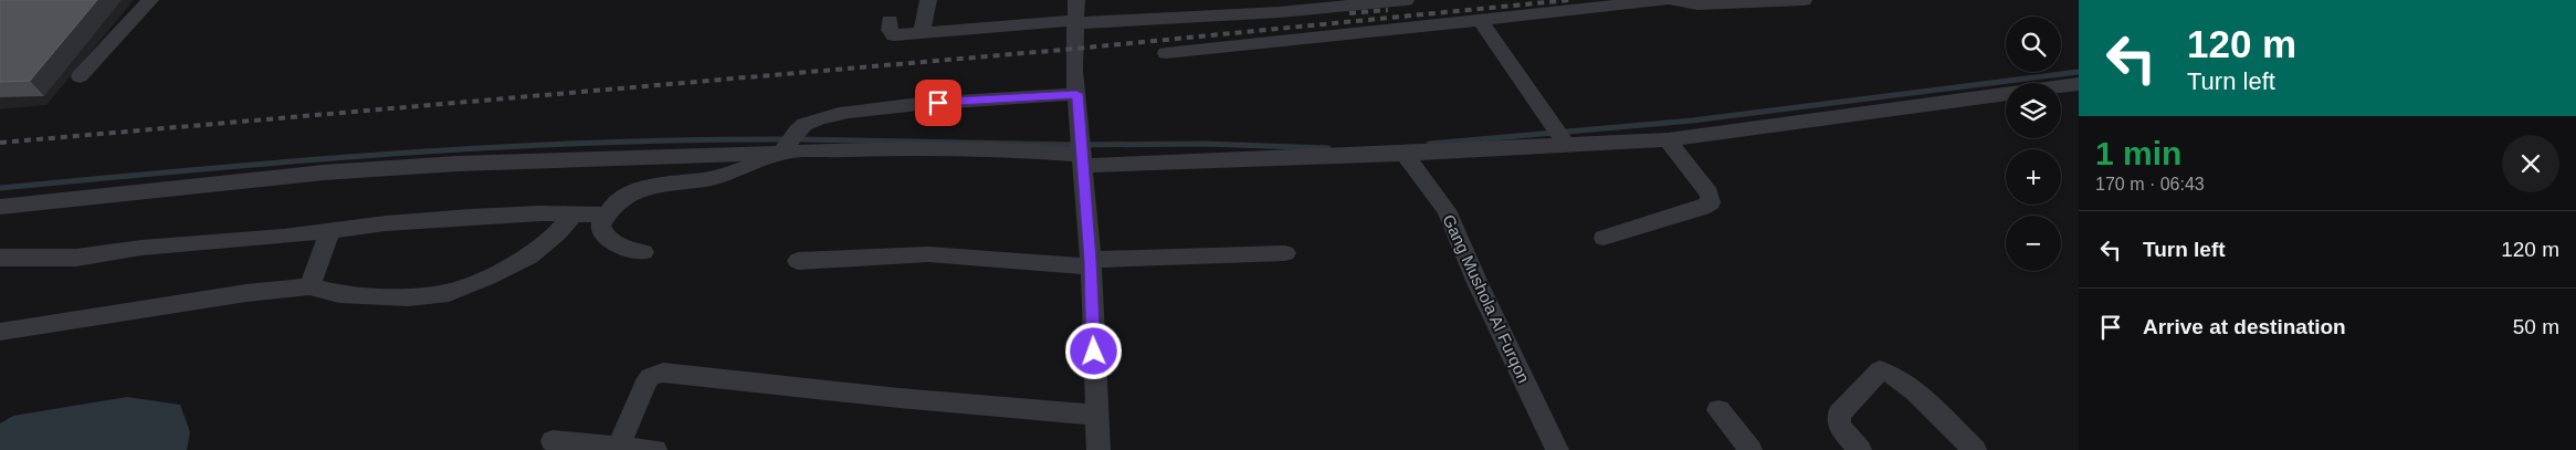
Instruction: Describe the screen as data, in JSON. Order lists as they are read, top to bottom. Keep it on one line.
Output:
{"streets":{"street":["Gang Mushola Al Furqon"]},"page":{"turn":["120 m","Turn left"],"map_buttons":["+","−"],"heading":["1 min","170 m · 06:43"],"list":[{"name":"Turn left","value":"120 m"},{"name":"Arrive at destination","value":"50 m"}]}}
